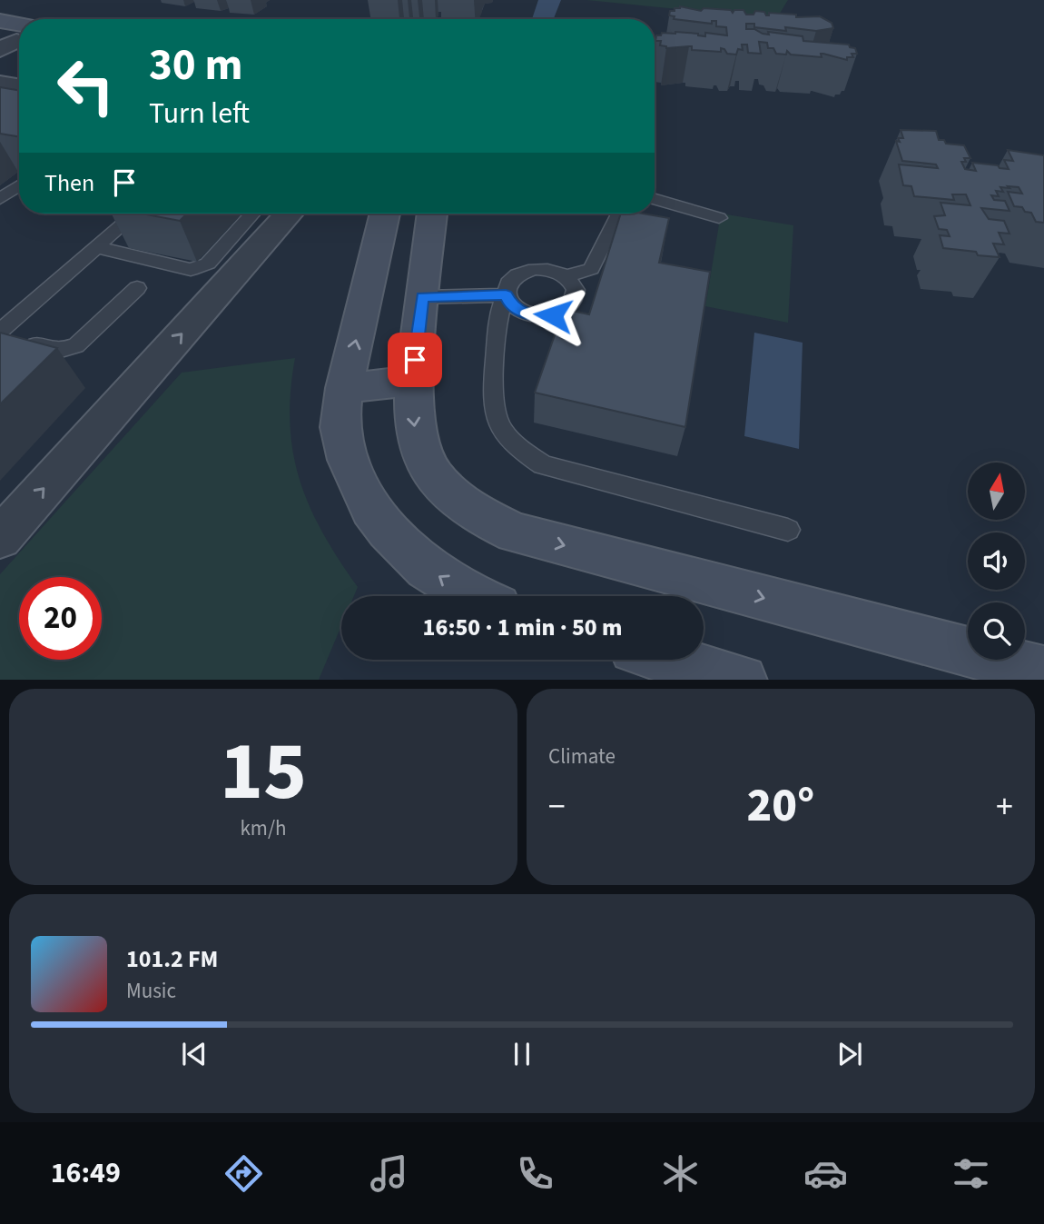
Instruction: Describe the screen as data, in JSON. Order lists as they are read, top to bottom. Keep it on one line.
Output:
{"north":"top","page":{"turn":["30 m","Turn left"],"then":"Then","limit":"20","trip":"16:50 · 1 min · 50 m","tile":[["15","km/h"],"Climate"],"heat":["−","20°","+"],"song":["101.2 FM","Music"],"tabs":"16:49"}}
